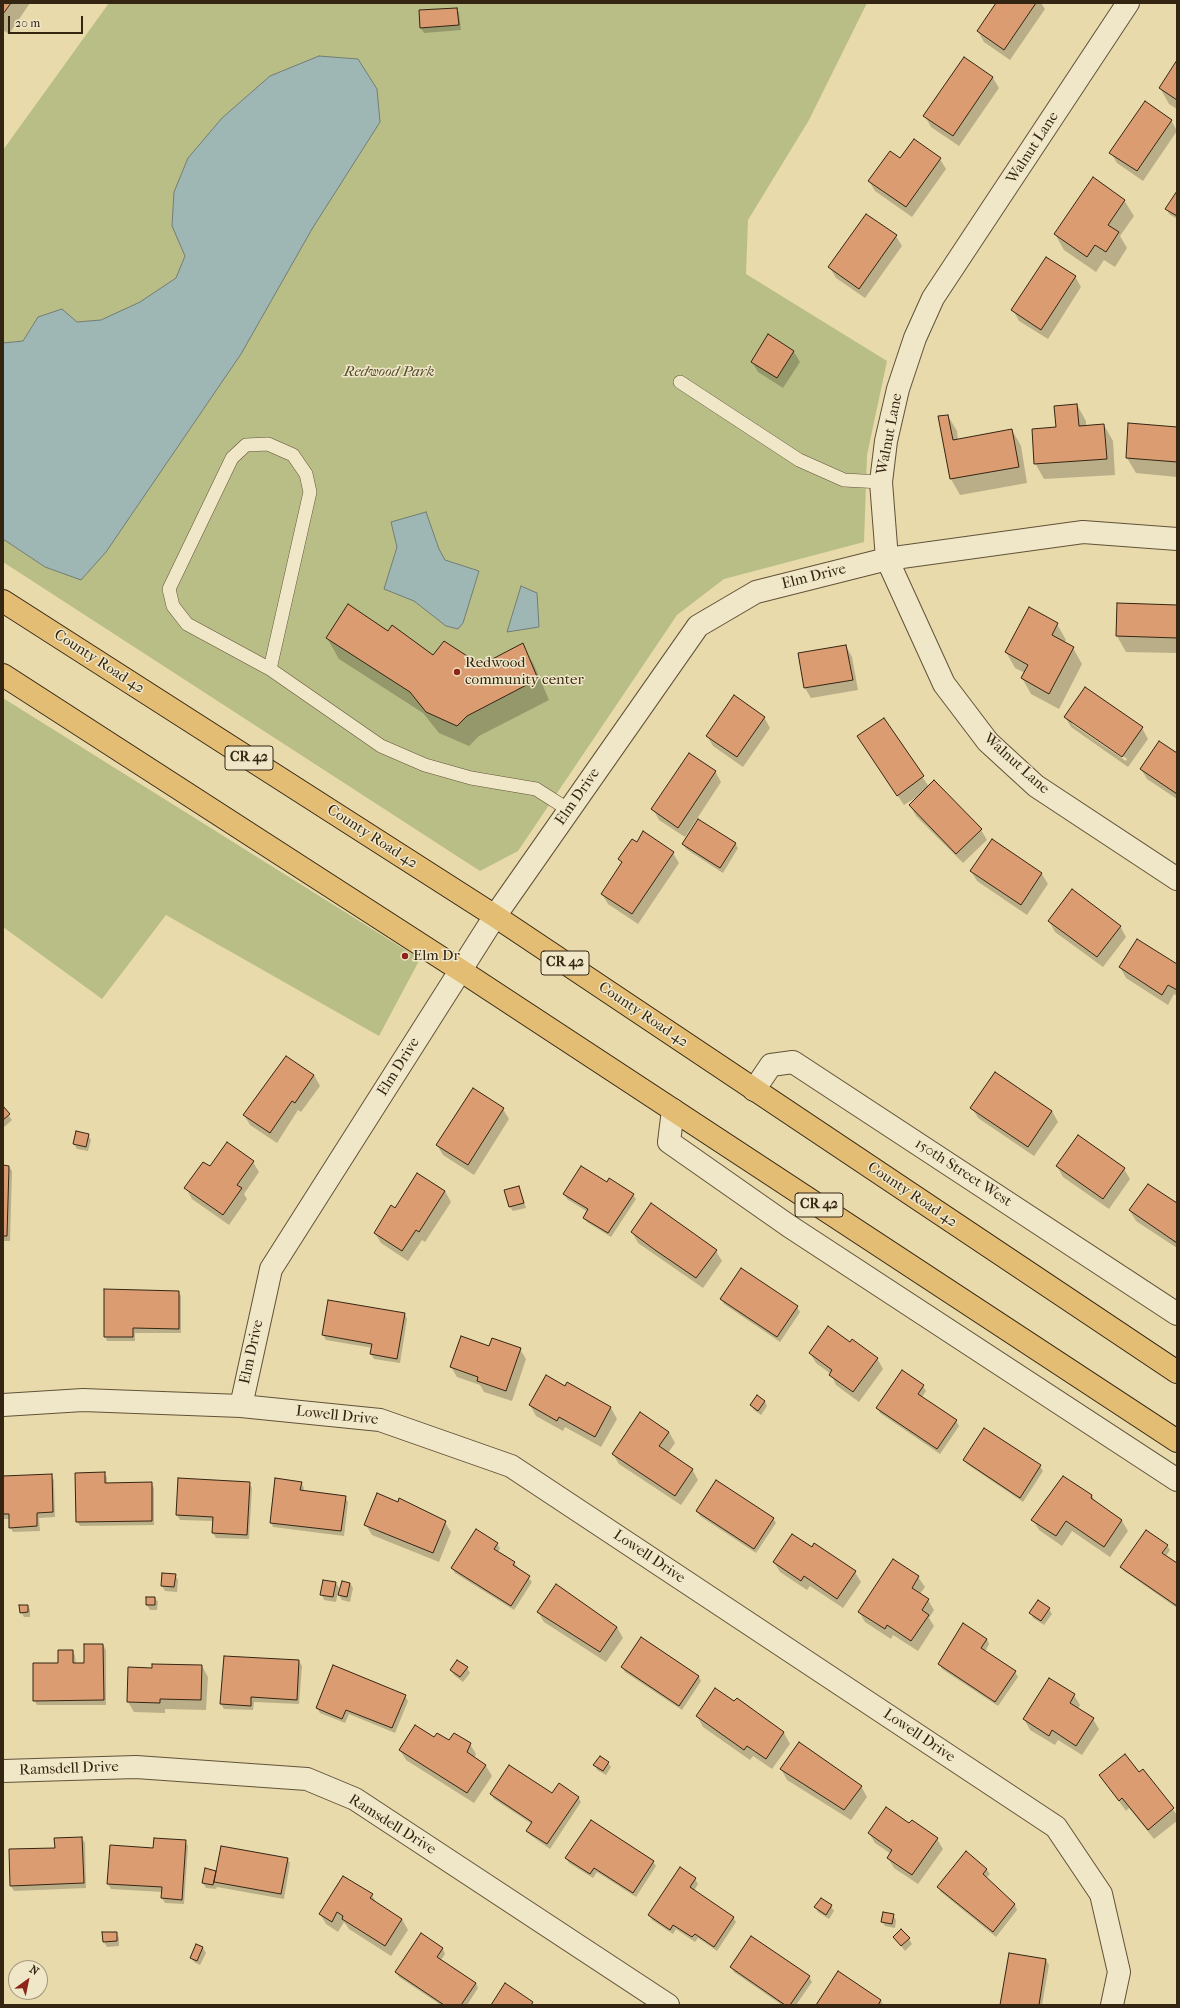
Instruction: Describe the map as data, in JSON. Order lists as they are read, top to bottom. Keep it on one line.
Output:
{"streets":{"highway":["County Road 42","CR 42"],"street":["Walnut Lane","Elm Drive","150th Street West","Lowell Drive","Ramsdell Drive"]},"crossings":[["Walnut Lane","Elm Drive"],["Elm Drive","County Road 42"],["Elm Drive","CR 42"],["Elm Drive","Lowell Drive"],["County Road 42","150th Street West"]],"parks":["Redwood Park"],"places":["Redwood community center","Elm Dr"],"scale_bar":"20 m","north":"top right"}
